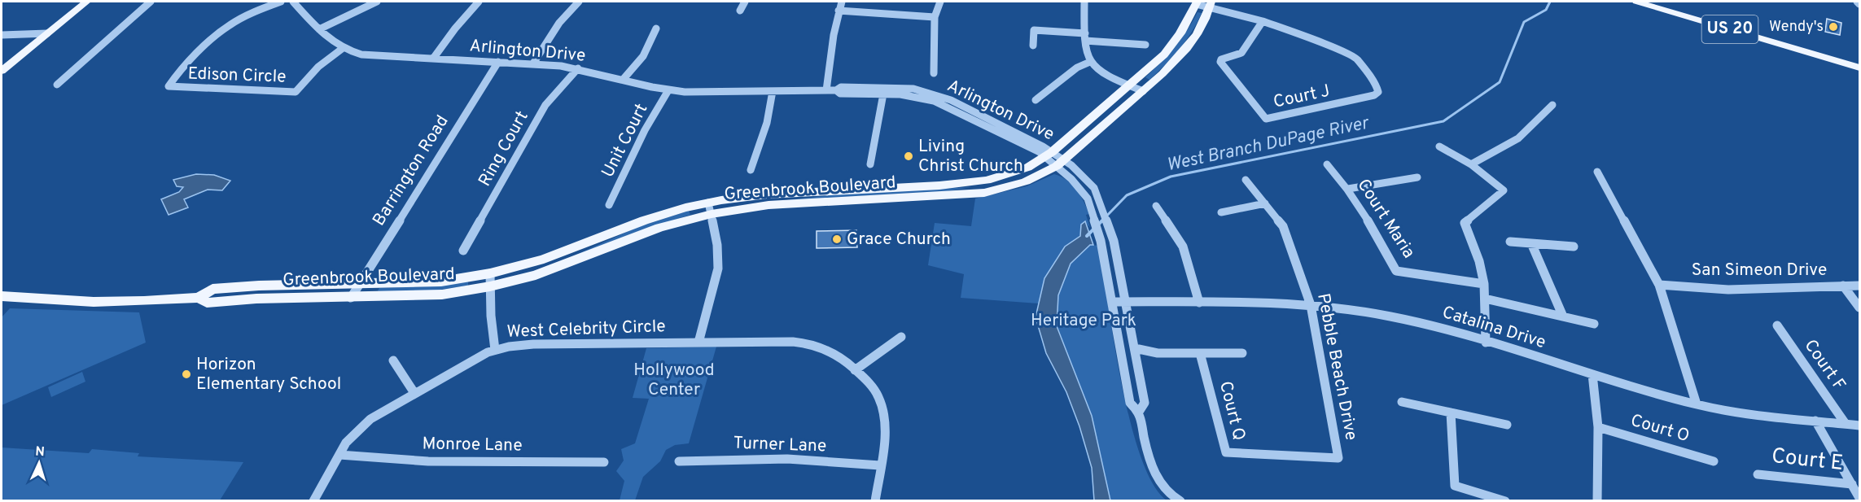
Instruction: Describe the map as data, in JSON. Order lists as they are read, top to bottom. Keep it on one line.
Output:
{"streets":{"main road":["US 20","Greenbrook Boulevard"],"street":["Arlington Drive","Edison Circle","Court J","Unit Court","Ring Court","Barrington Road","Court Maria","San Simeon Drive","Catalina Drive","West Celebrity Circle","Court F","Pebble Beach Drive","Court Q","Court O","Monroe Lane","Turner Lane","Court E"]},"crossings":[["Arlington Drive","Edison Circle"],["Arlington Drive","Unit Court"],["Arlington Drive","Ring Court"],["Arlington Drive","Barrington Road"],["Arlington Drive","Greenbrook Boulevard"],["Barrington Road","Greenbrook Boulevard"],["Catalina Drive","Court F"],["Catalina Drive","Pebble Beach Drive"],["West Celebrity Circle","Monroe Lane"],["West Celebrity Circle","Turner Lane"],["Pebble Beach Drive","Court Q"]],"water":["West Branch DuPage River"],"parks":["Heritage Park","Hollywood Center"],"places":["Wendy's","Living Christ Church","Grace Church","Horizon Elementary School"],"north":"top"}
